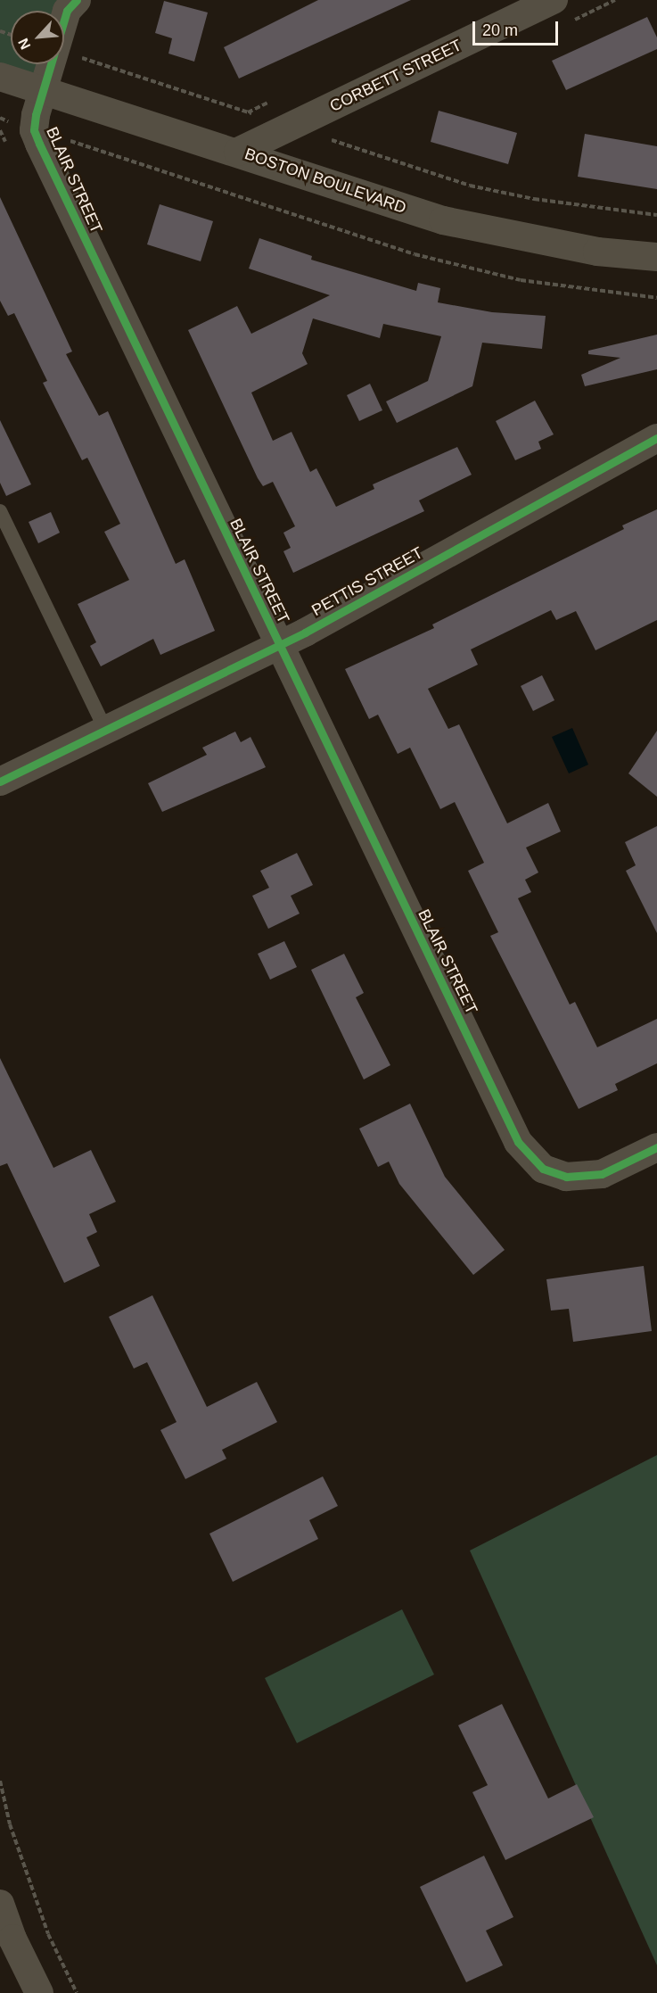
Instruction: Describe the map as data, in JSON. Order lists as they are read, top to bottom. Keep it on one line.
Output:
{"streets":{"street":["CORBETT STREET","BLAIR STREET","BOSTON BOULEVARD","PETTIS STREET"]},"crossings":[["CORBETT STREET","BOSTON BOULEVARD"],["BLAIR STREET","BOSTON BOULEVARD"],["BLAIR STREET","PETTIS STREET"]],"scale_bar":"20 m","north":"bottom left"}
